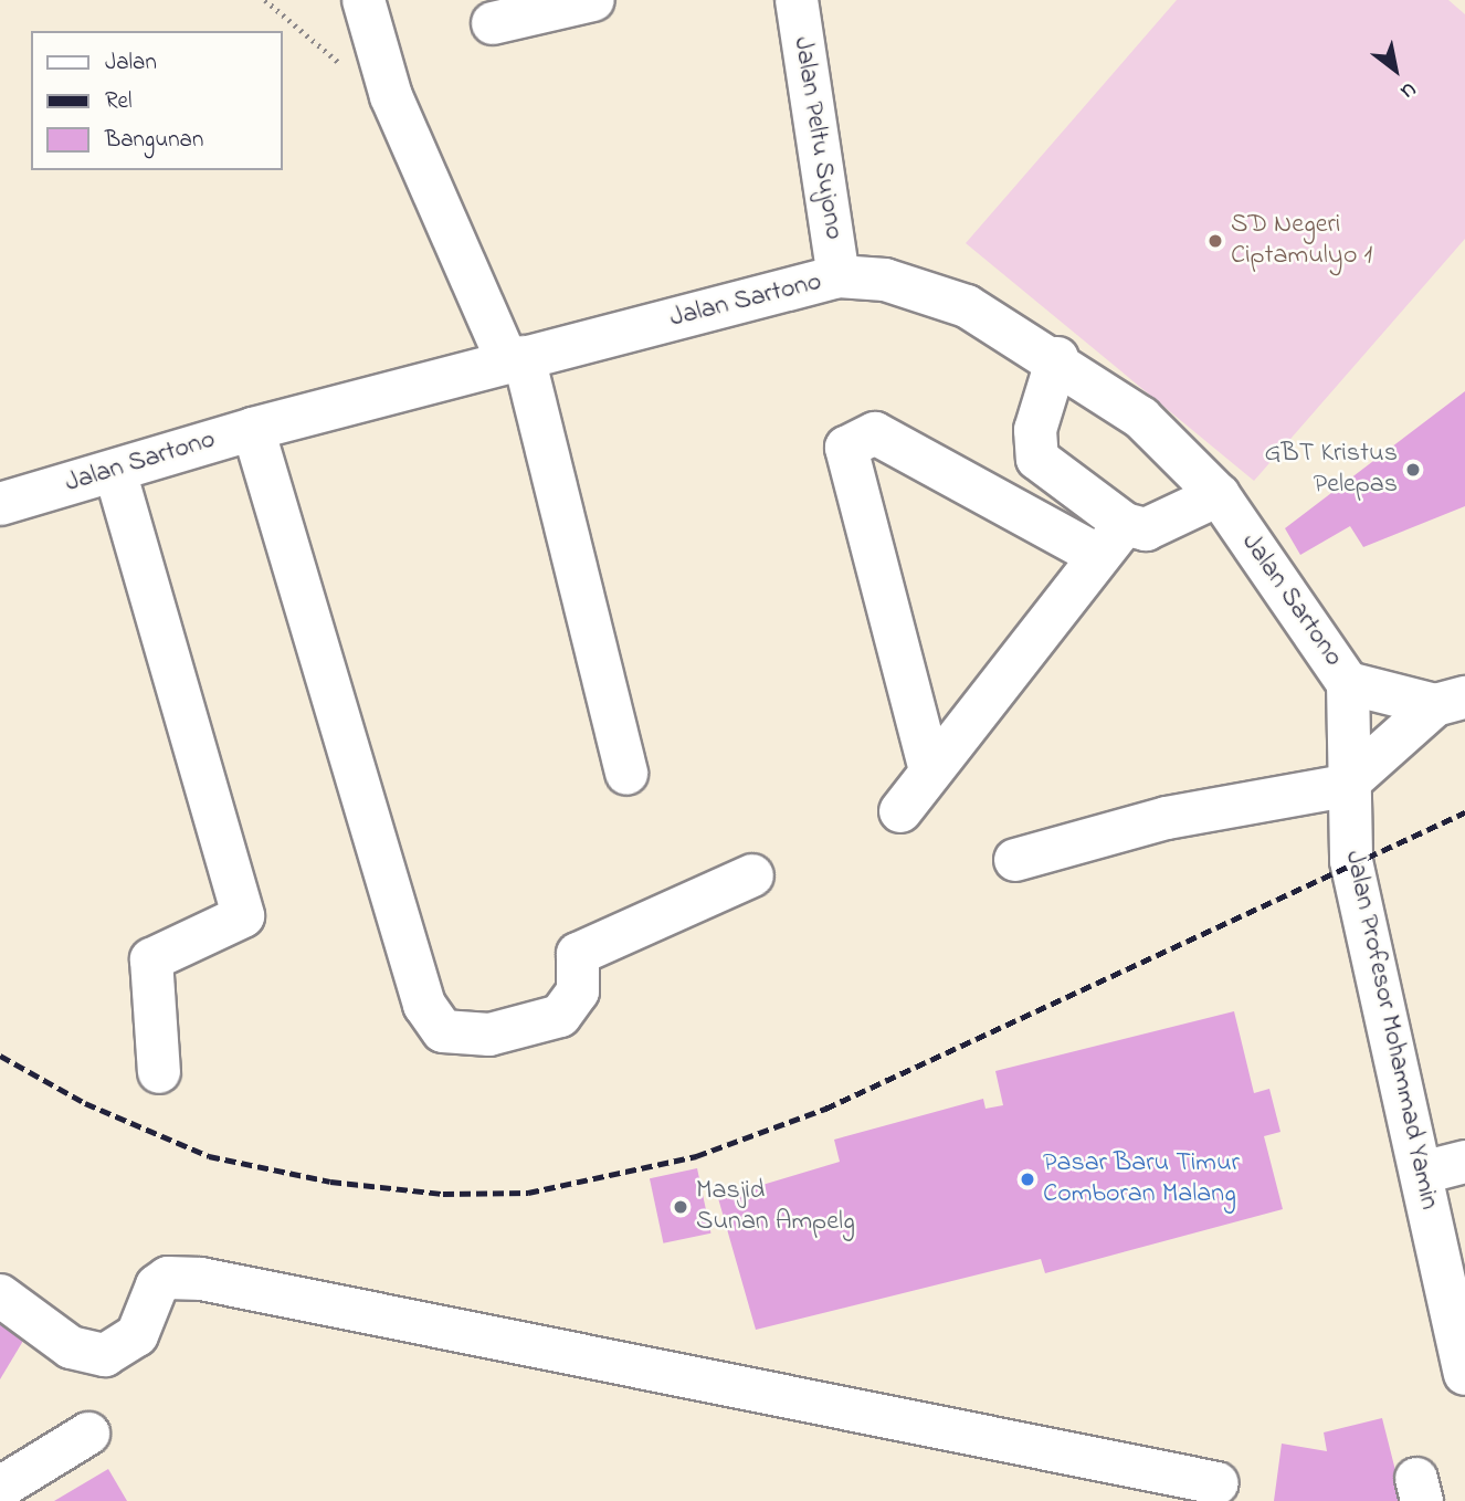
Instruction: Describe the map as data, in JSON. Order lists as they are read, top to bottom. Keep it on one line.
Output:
{"streets":{"street":["Jalan Peltu Sujono","Jalan Sartono","Jalan Profesor Mohammad Yamin"]},"crossings":[["Jalan Peltu Sujono","Jalan Sartono"],["Jalan Sartono","Jalan Profesor Mohammad Yamin"]],"places":["SD Negeri Ciptamulyo 1","GBT Kristus Pelepas","Pasar Baru Timur Comboran Malang","Masjid Sunan Ampelg"],"legend":["Jalan","Rel","Bangunan"],"north":"bottom right"}
